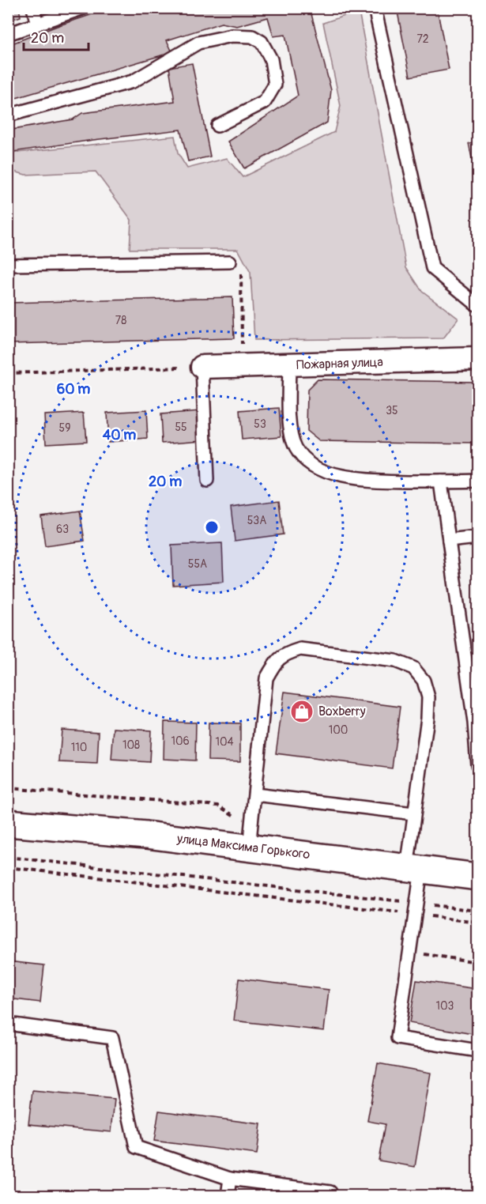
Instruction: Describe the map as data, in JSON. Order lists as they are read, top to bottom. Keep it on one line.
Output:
{"streets":{"street":["Пожарная улица","улица Максима Горького"]},"places":{"shop":["Boxberry"]},"house_numbers":["72","78","35","53","55","59","53А","63","55А","100","106","104","108","110","103"],"scale_bar":"20 m","rings":["60 m","40 m","20 m"]}
